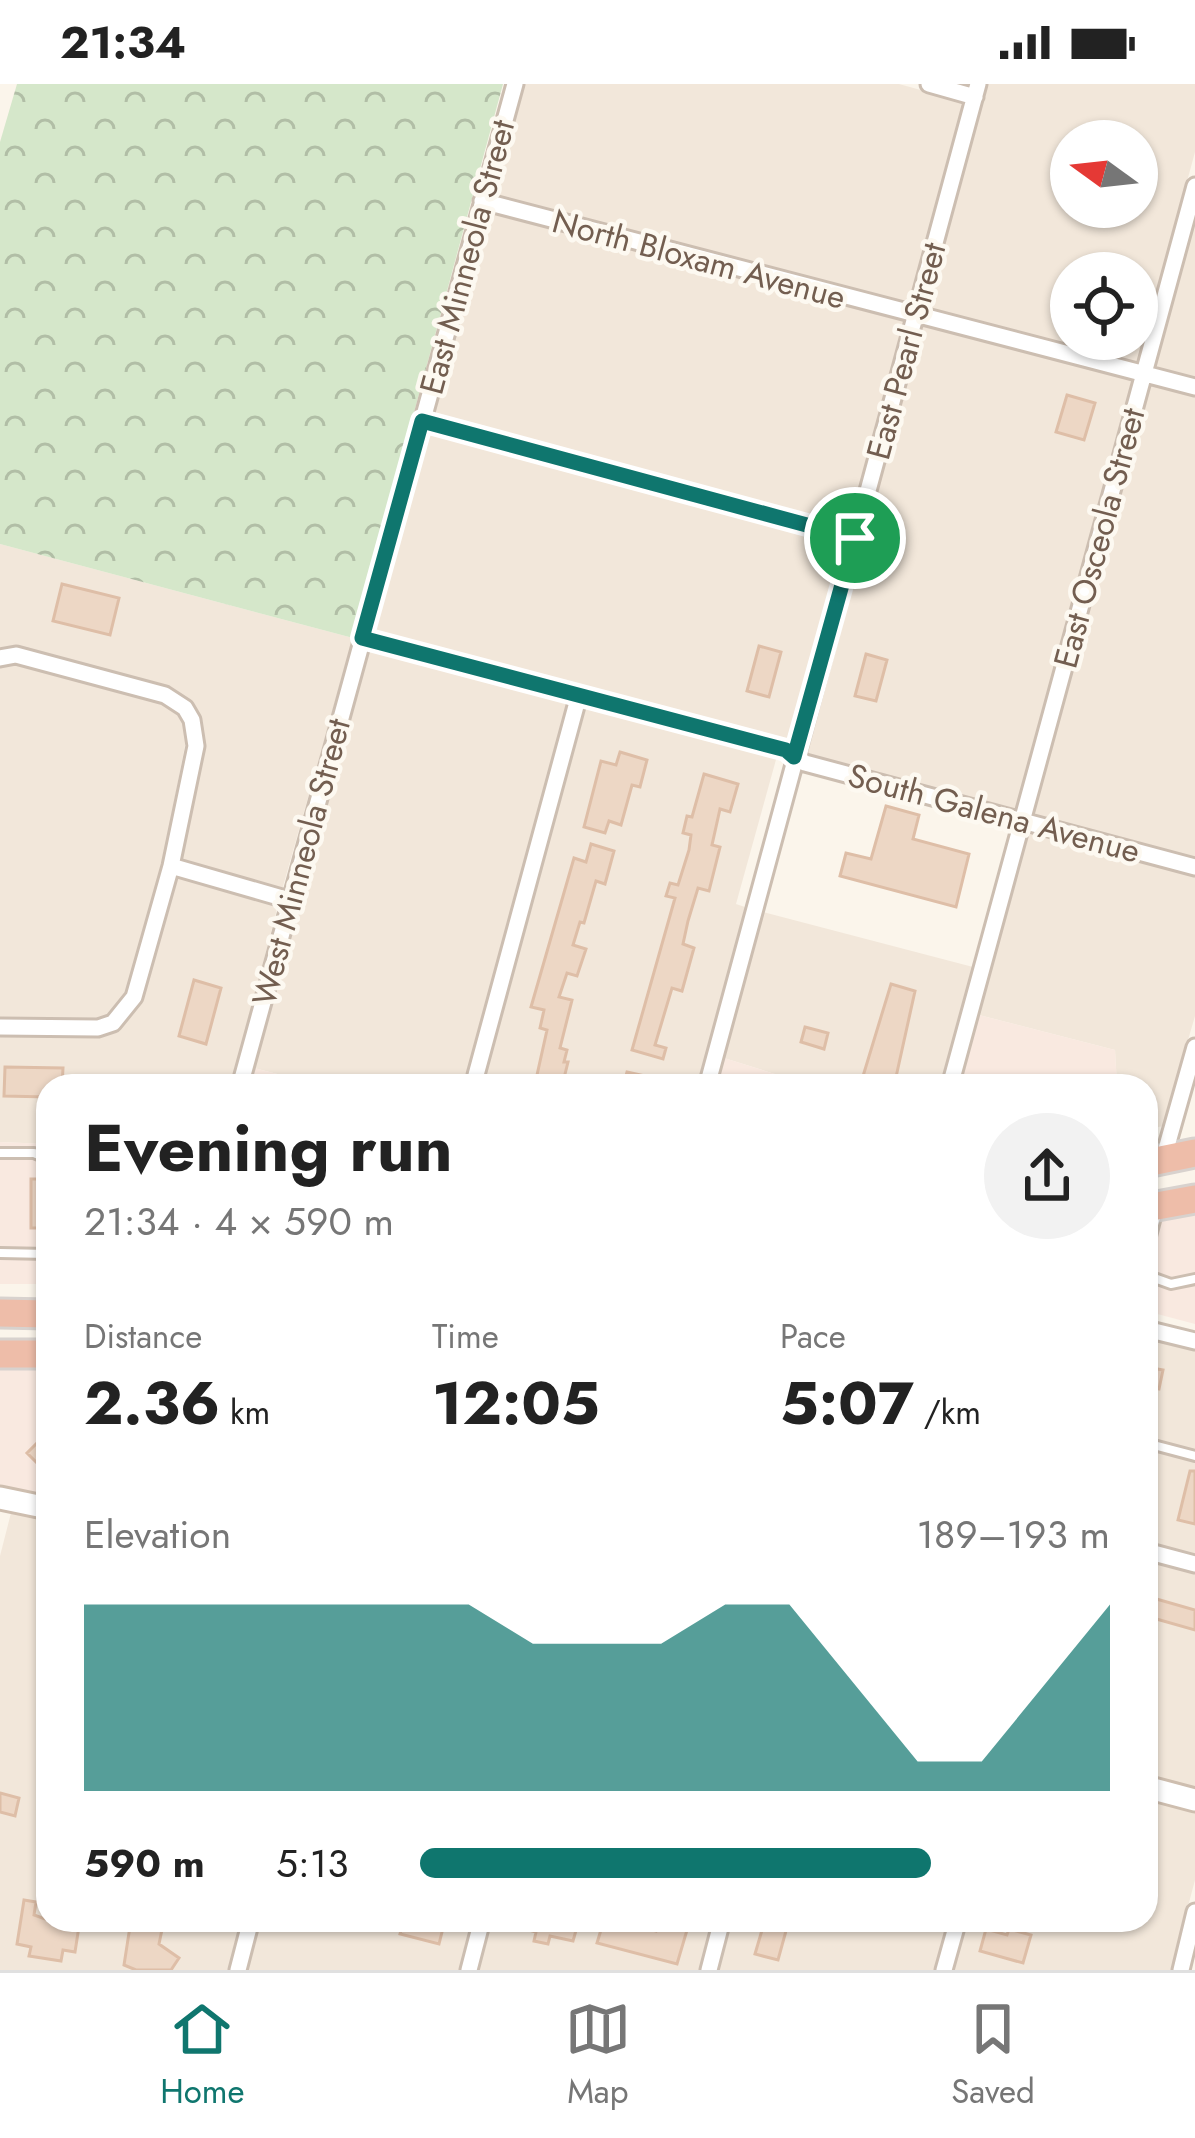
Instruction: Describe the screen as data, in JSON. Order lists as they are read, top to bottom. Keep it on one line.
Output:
{"streets":{"street":["East Minneola Street","North Bloxam Avenue","East Pearl Street","East Osceola Street","South Galena Avenue","West Minneola Street"]},"crossings":[["East Minneola Street","North Bloxam Avenue"],["East Minneola Street","South Galena Avenue"],["East Minneola Street","West Minneola Street"],["North Bloxam Avenue","East Pearl Street"],["North Bloxam Avenue","East Osceola Street"],["East Pearl Street","South Galena Avenue"],["East Osceola Street","South Galena Avenue"],["South Galena Avenue","West Minneola Street"]],"north":"left","page":{"status":"21:34","heading":["Evening run","21:34 · 4 × 590 m"],"stats":[["Distance","2.36 km"],["Time","12:05"],["Pace","5:07 /km"]],"chart":["Elevation","189–193 m"],"list":[{"name":"590 m","note":"5:13"}],"tabs":["Home","Map","Saved"]}}
